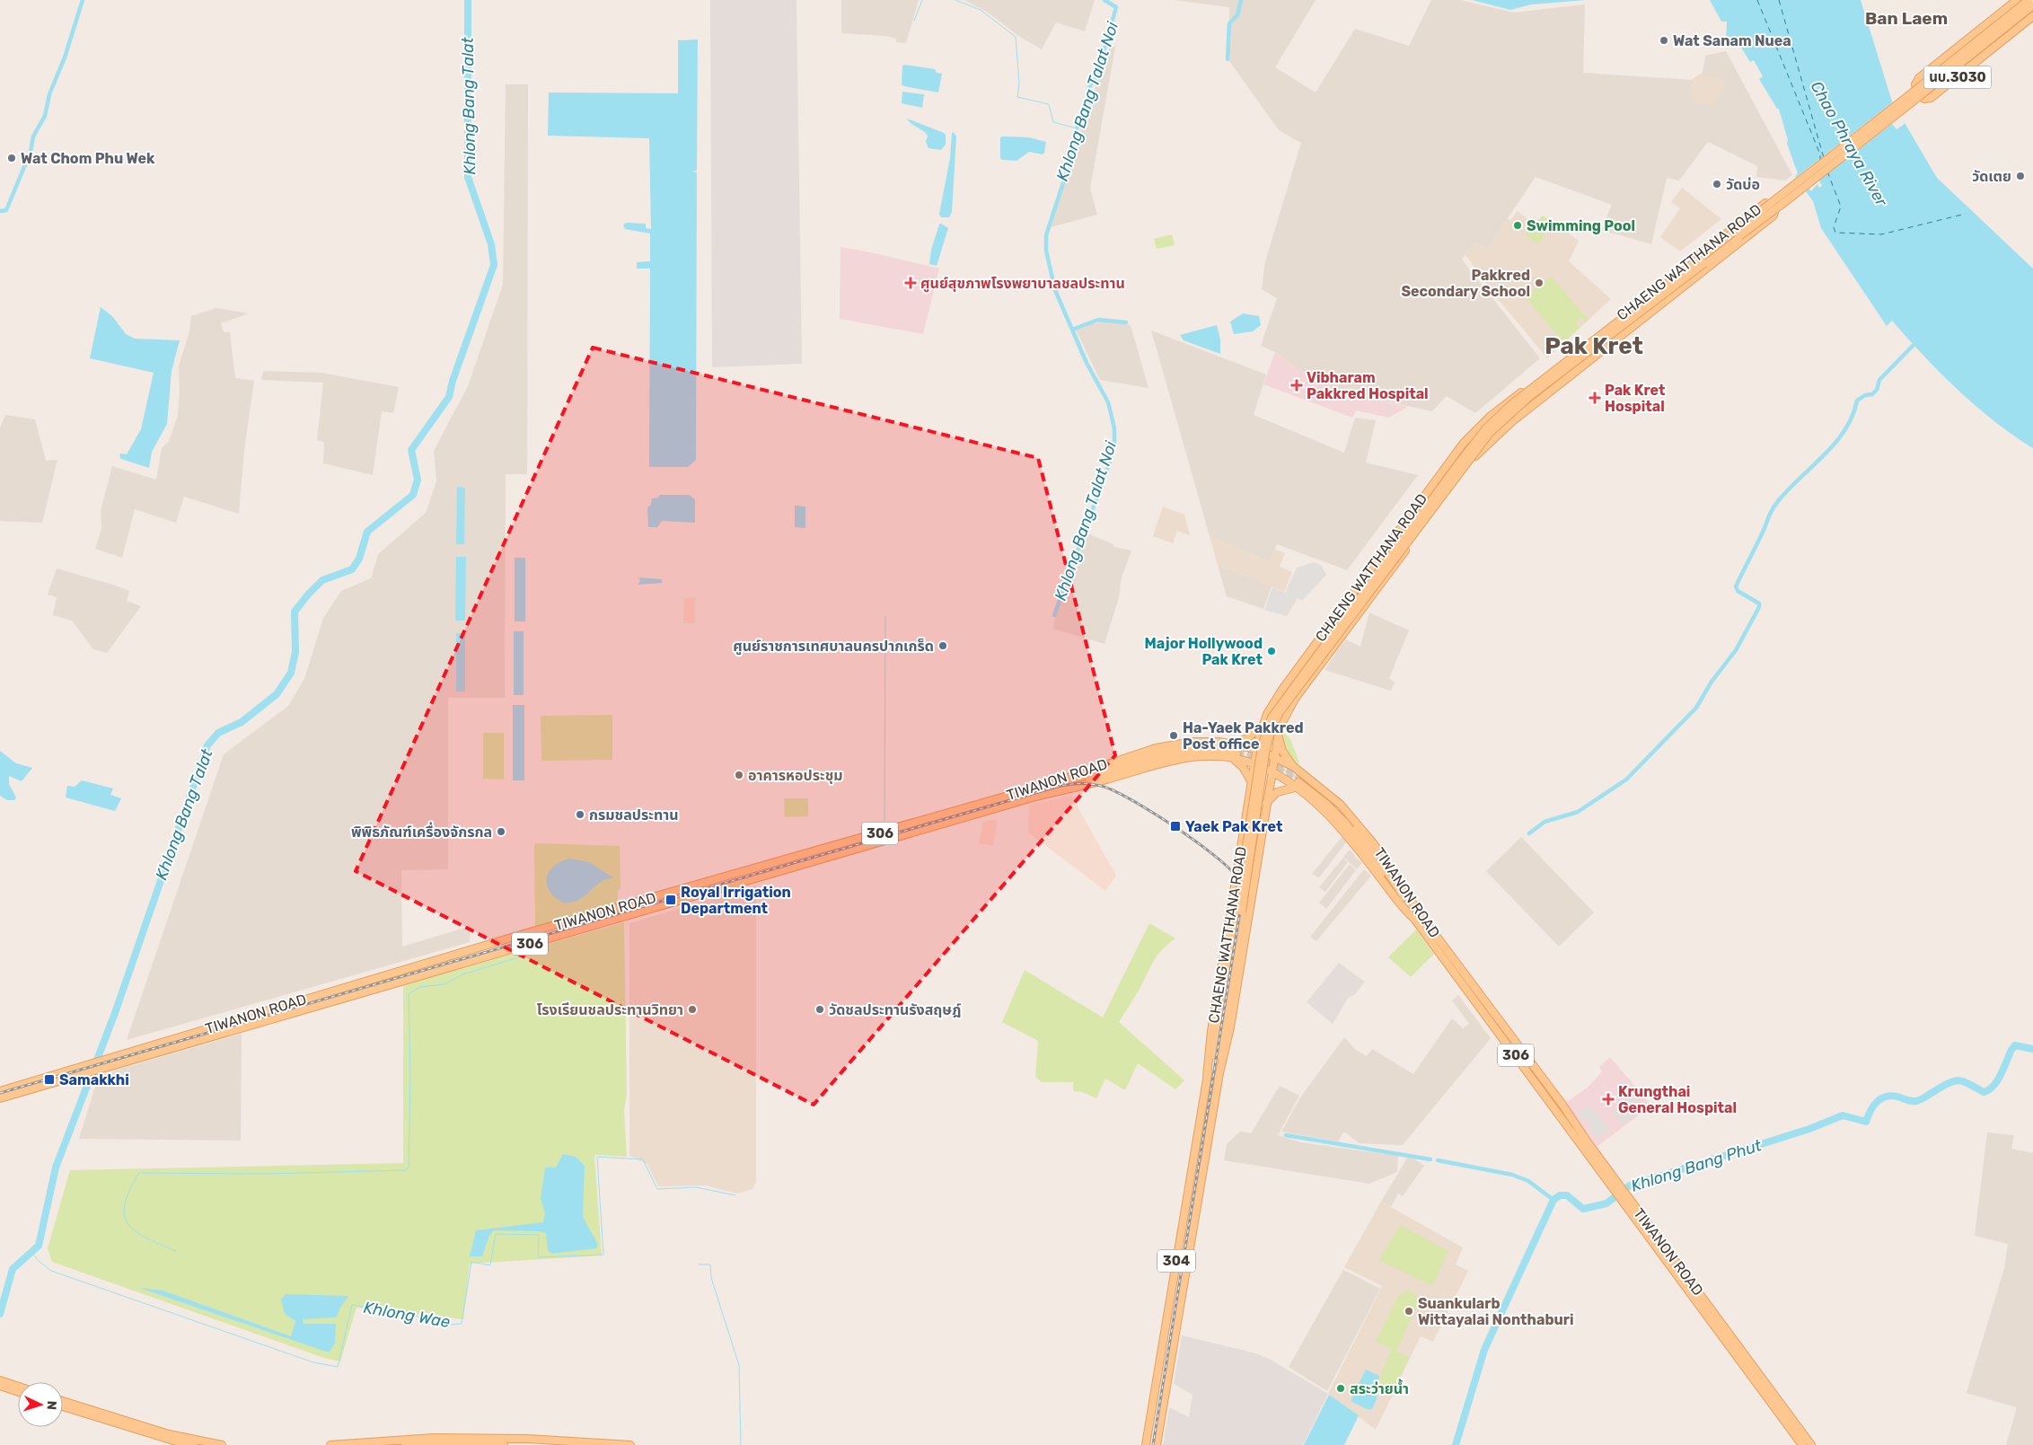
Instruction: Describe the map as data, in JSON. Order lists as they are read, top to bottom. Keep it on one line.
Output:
{"streets":{"main road":["นบ.3030","CHAENG WATTHANA ROAD","TIWANON ROAD","306","304"]},"crossings":[["CHAENG WATTHANA ROAD","TIWANON ROAD"],["TIWANON ROAD","306"]],"districts":["Ban Laem","Pak Kret"],"water":["Khlong Bang Talat Noi","Khlong Bang Talat","Chao Phraya River","Khlong Bang Phut","Khlong Wae"],"places":{"other":["Wat Sanam Nuea","Wat Chom Phu Wek","วัดเตย","วัดบ่อ","Swimming Pool","Pakkred Secondary School","ศูนย์ราชการเทศบาลนครปากเกร็ด","Major Hollywood Pak Kret","Ha-Yaek Pakkred Post office","อาคารหอประชุม","กรมชลประทาน","พิพิธภัณฑ์เครื่องจักรกล","โรงเรียนชลประทานวิทยา","วัดชลประทานรังสฤษฎ์","Suankularb Wittayalai Nonthaburi","สระว่ายน้ำ"],"health":["ศูนย์สุขภาพโรงพยาบาลชลประทาน","Vibharam Pakkred Hospital","Pak Kret Hospital","Krungthai General Hospital"],"transit":["Yaek Pak Kret","Royal Irrigation Department","Samakkhi"]},"north":"right"}
